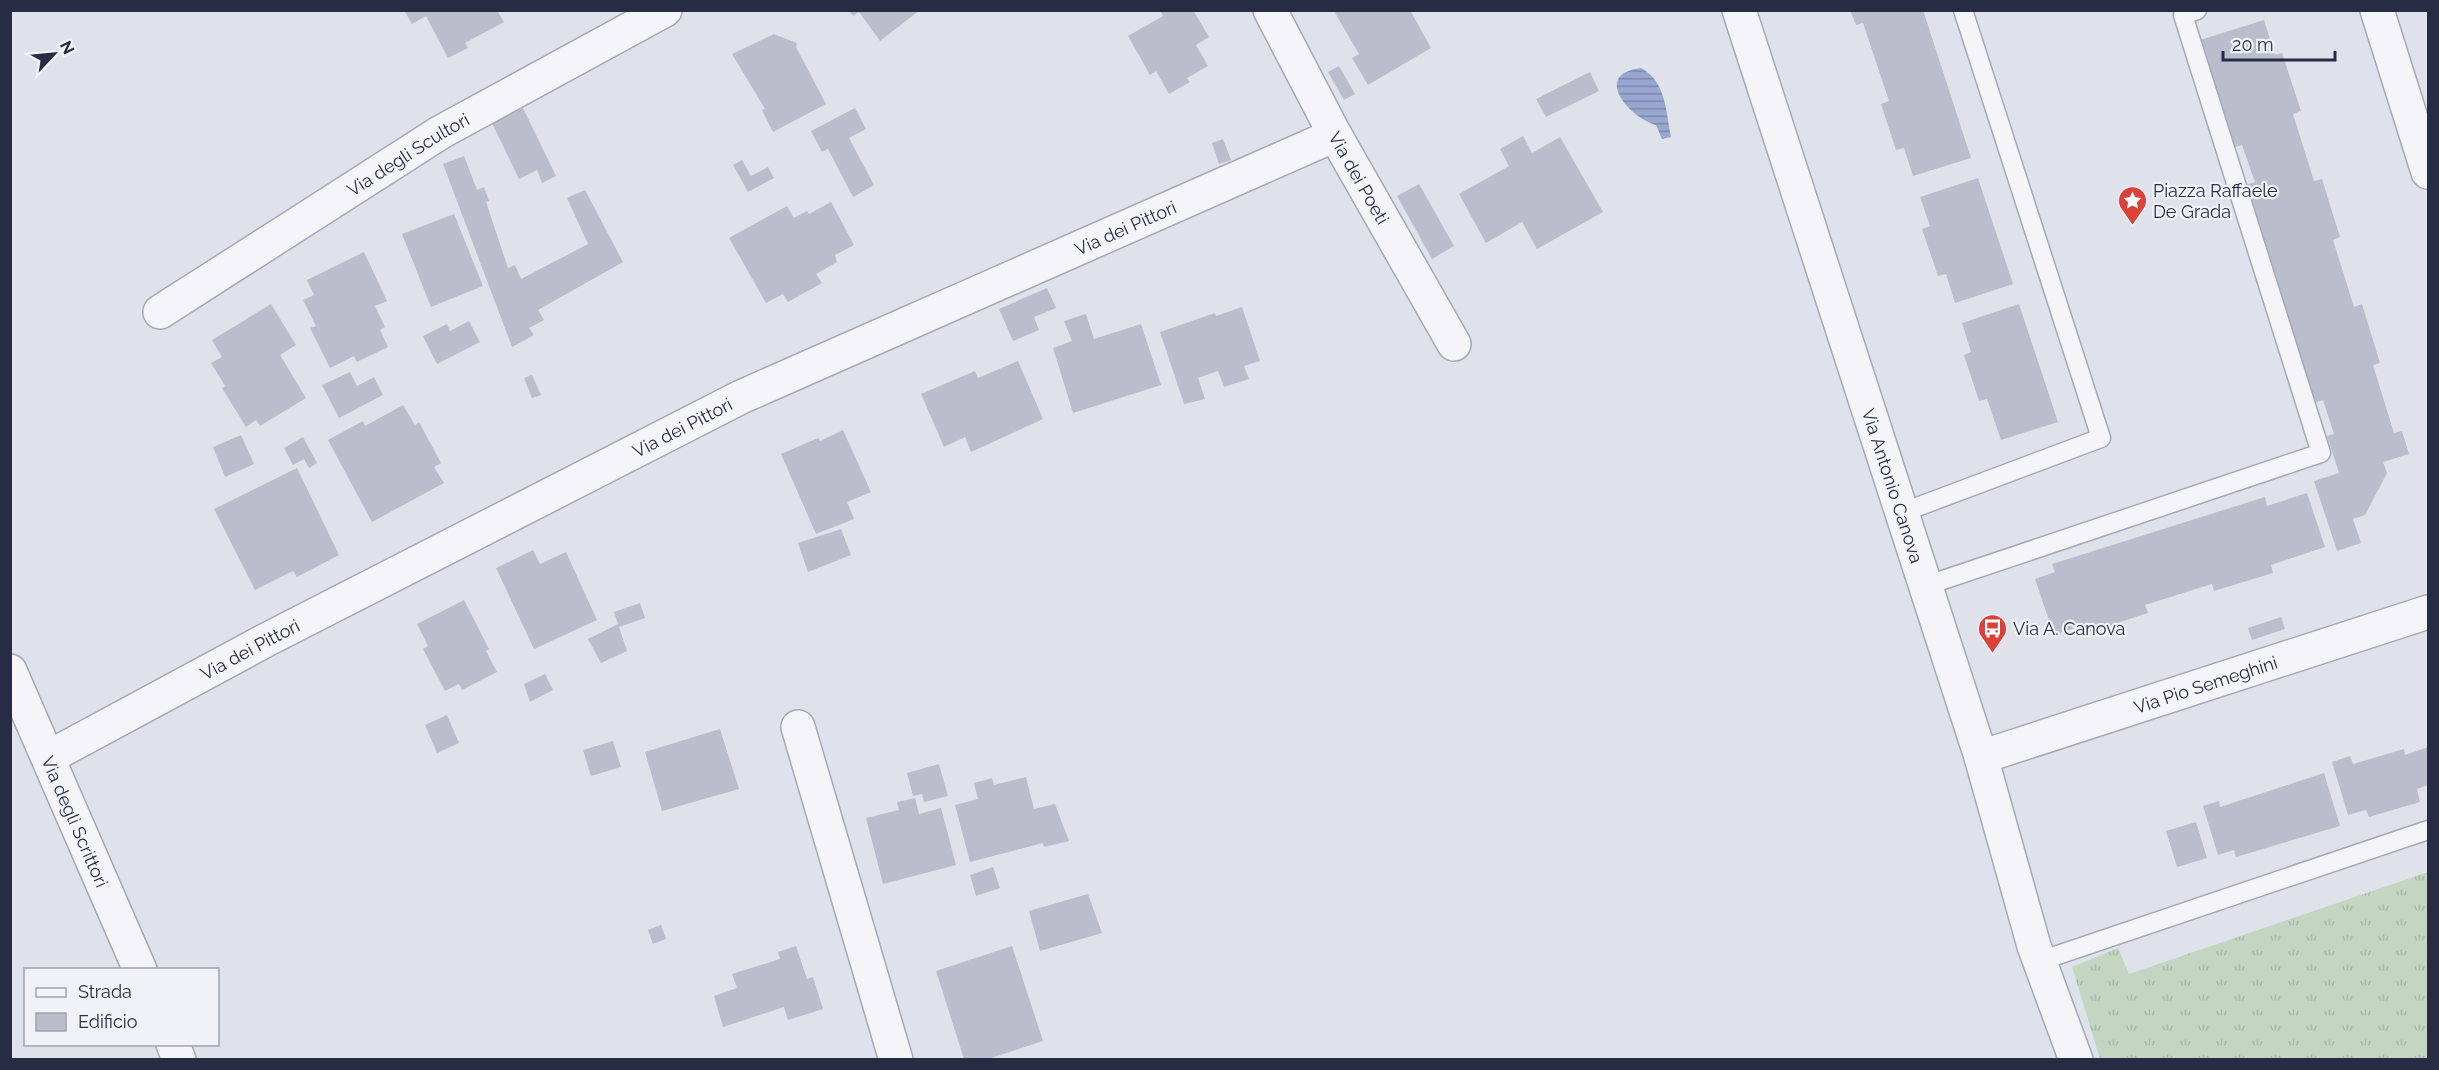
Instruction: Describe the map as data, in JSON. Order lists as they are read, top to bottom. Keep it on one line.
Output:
{"streets":{"street":["Via degli Scultori","Via dei Poeti","Via dei Pittori","Via Antonio Canova","Via Pio Semeghini","Via degli Scrittori"]},"crossings":[["Via dei Poeti","Via dei Pittori"],["Via dei Pittori","Via degli Scrittori"],["Via Antonio Canova","Via Pio Semeghini"]],"places":{"place":["Piazza Raffaele De Grada"],"bus stop":["Via A. Canova"]},"legend":["Strada","Edificio"],"scale_bar":"20 m","north":"top right"}
